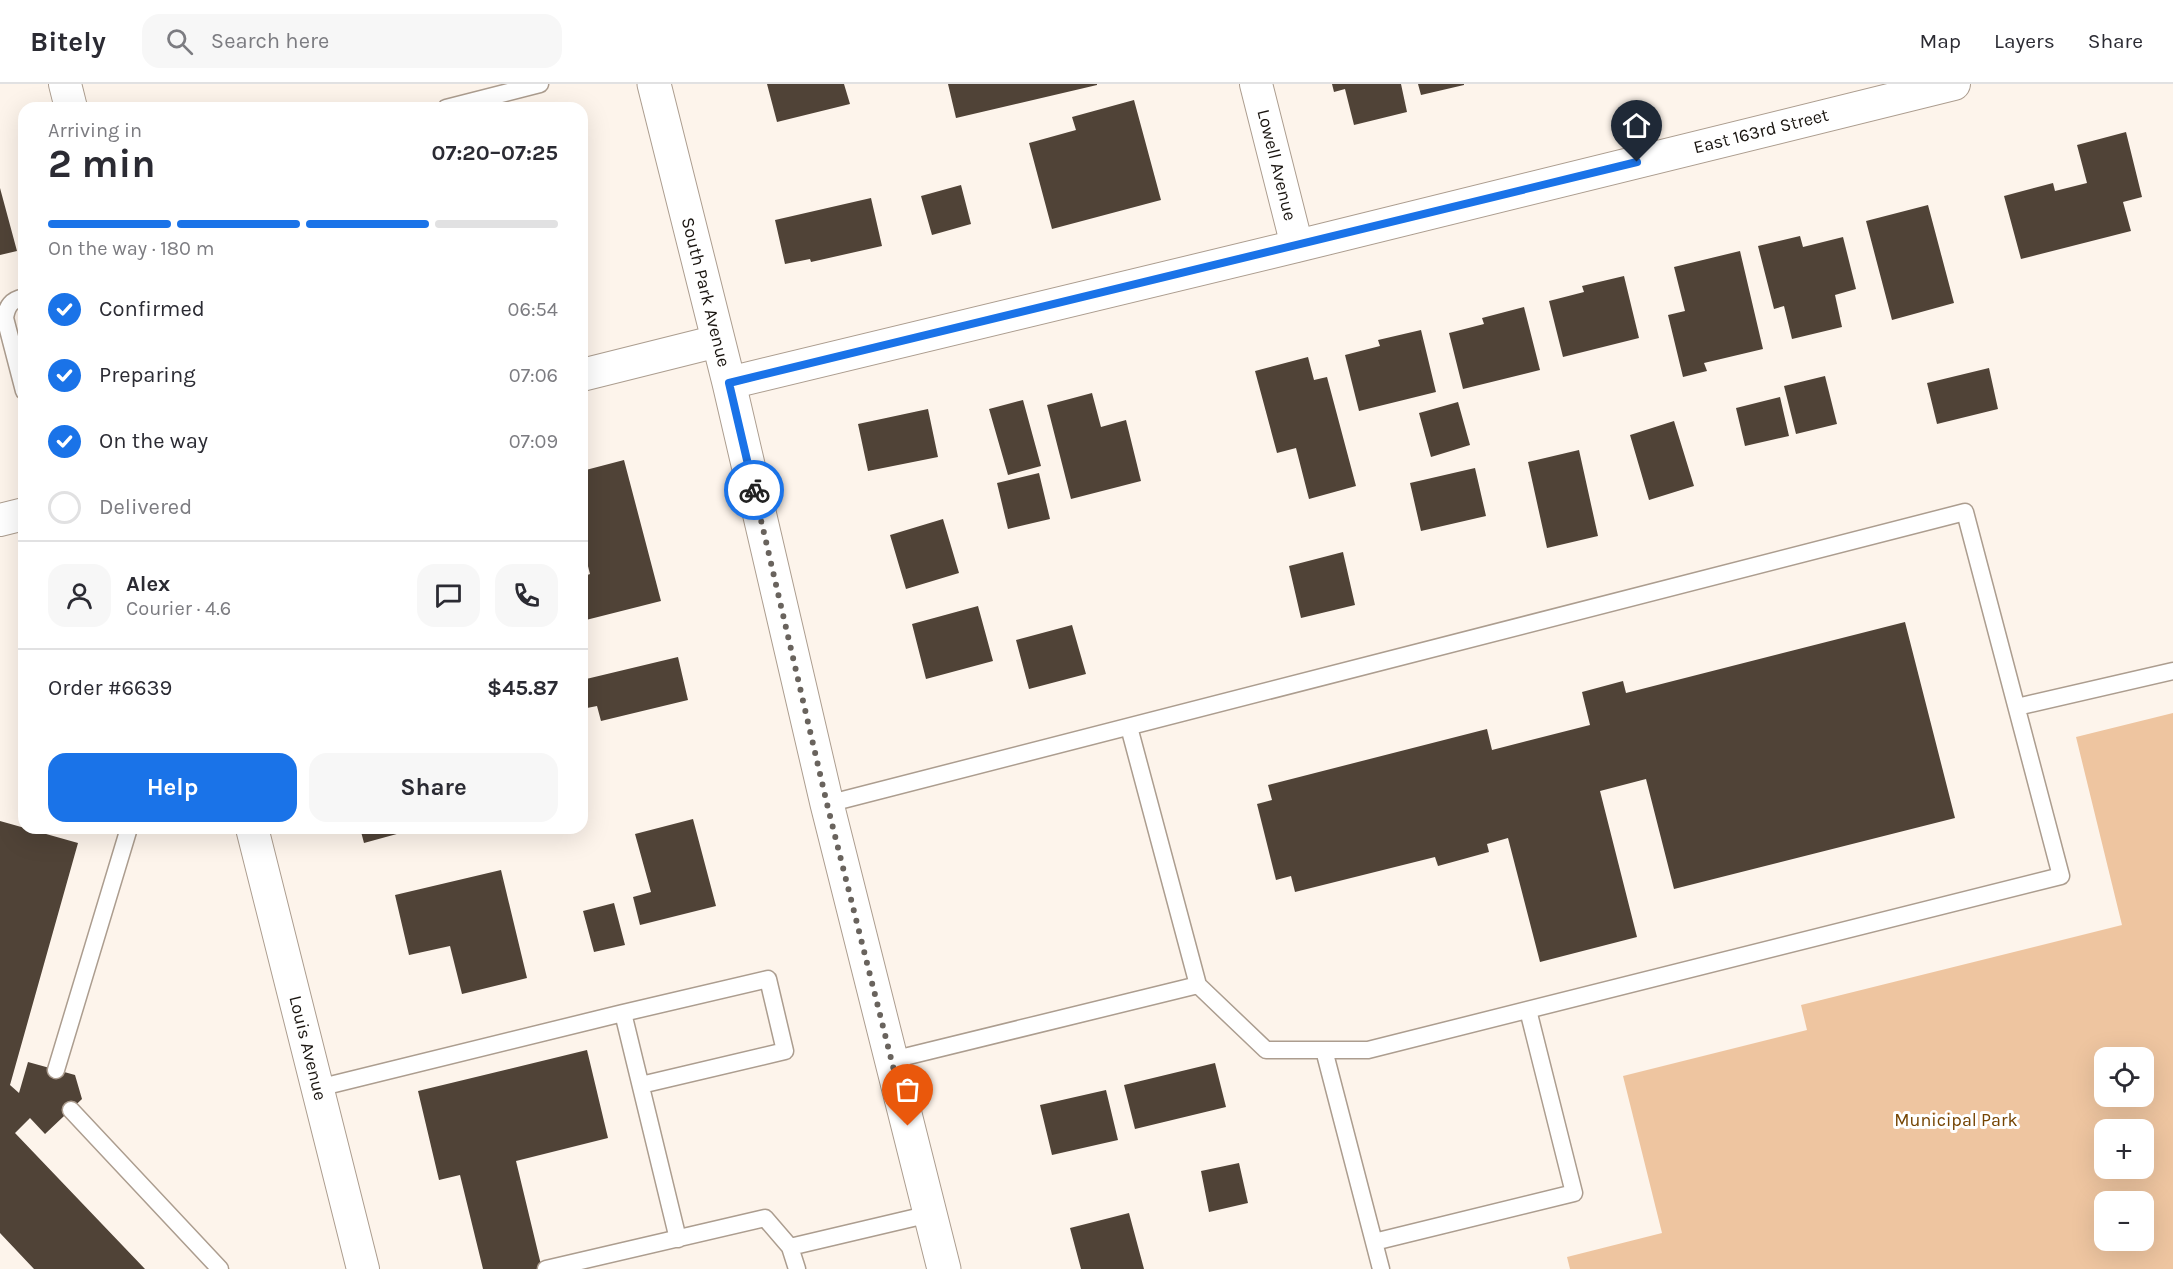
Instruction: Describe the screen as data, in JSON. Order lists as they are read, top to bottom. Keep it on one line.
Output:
{"streets":{"street":["East 163rd Street","Lowell Avenue","South Park Avenue","Louis Avenue"]},"crossings":[["East 163rd Street","Lowell Avenue"],["East 163rd Street","South Park Avenue"]],"parks":["Municipal Park"],"page":{"header":"Bitely","search":"Search here","nav":["Map","Layers","Share"],"heading":["2 min","Arriving in","07:20–07:25"],"panel":["Alex","Courier · 4.6","Order #6639","$45.87"],"bar":"On the way · 180 m","list":[["Confirmed","06:54"],["Preparing","07:06"],["On the way","07:09"],"Delivered"],"buttons":["Help","Share"],"map_buttons":["+","−"]}}
